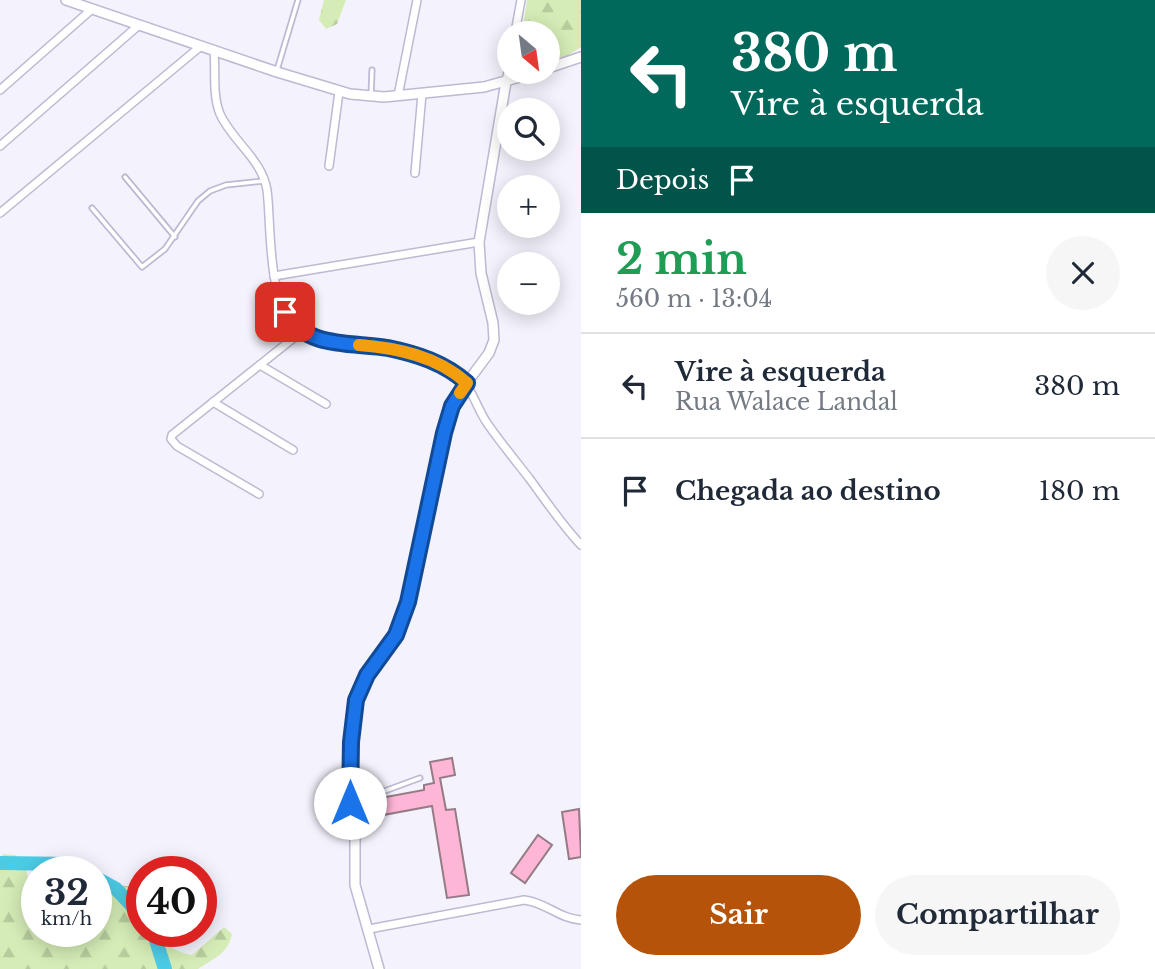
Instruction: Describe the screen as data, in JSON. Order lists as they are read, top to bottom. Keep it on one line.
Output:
{"north":"bottom right","page":{"turn":["380 m","Vire à esquerda"],"map_buttons":["+","−"],"then":"Depois","heading":["2 min","560 m · 13:04"],"list":[{"name":"Vire à esquerda","note":"Rua Walace Landal","value":"380 m"},{"name":"Chegada ao destino","value":"180 m"}],"speed":"32 km/h","limit":"40","buttons":["Sair","Compartilhar"]}}
